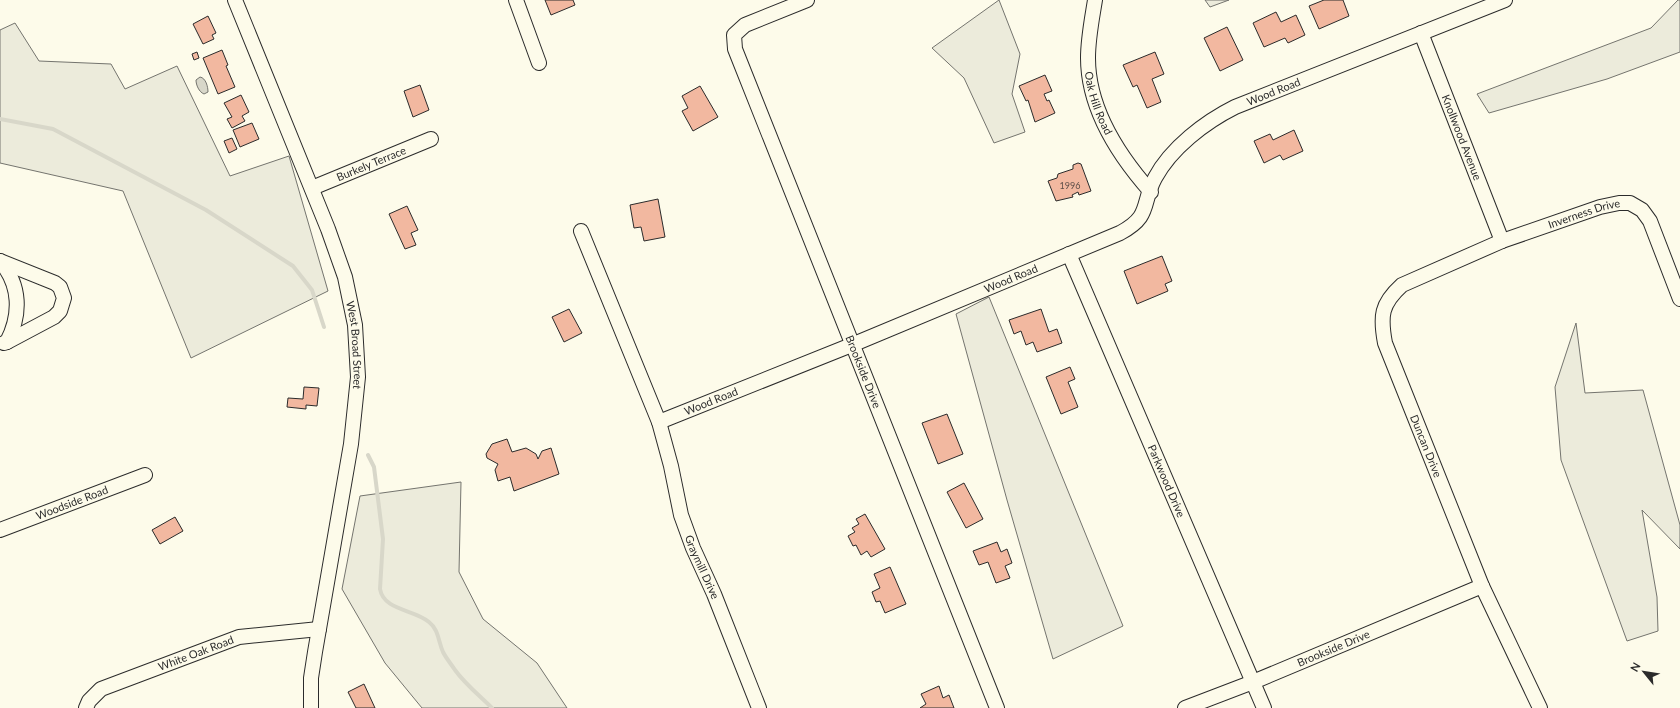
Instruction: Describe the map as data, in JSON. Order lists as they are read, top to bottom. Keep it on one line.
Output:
{"streets":{"street":["Wood Road","Oak Hill Road","Knollwood Avenue","Burkely Terrace","Inverness Drive","West Broad Street","Brookside Drive","Duncan Drive","Parkwood Drive","Woodside Road","Graymill Drive","White Oak Road"]},"crossings":[["Wood Road","Oak Hill Road"],["Wood Road","Knollwood Avenue"],["Wood Road","Brookside Drive"],["Wood Road","Parkwood Drive"],["Wood Road","Graymill Drive"],["Knollwood Avenue","Inverness Drive"],["Knollwood Avenue","Duncan Drive"],["Burkely Terrace","West Broad Street"],["Inverness Drive","Duncan Drive"],["West Broad Street","White Oak Road"],["Brookside Drive","Duncan Drive"],["Brookside Drive","Parkwood Drive"]],"house_numbers":["1996"],"north":"top left"}
